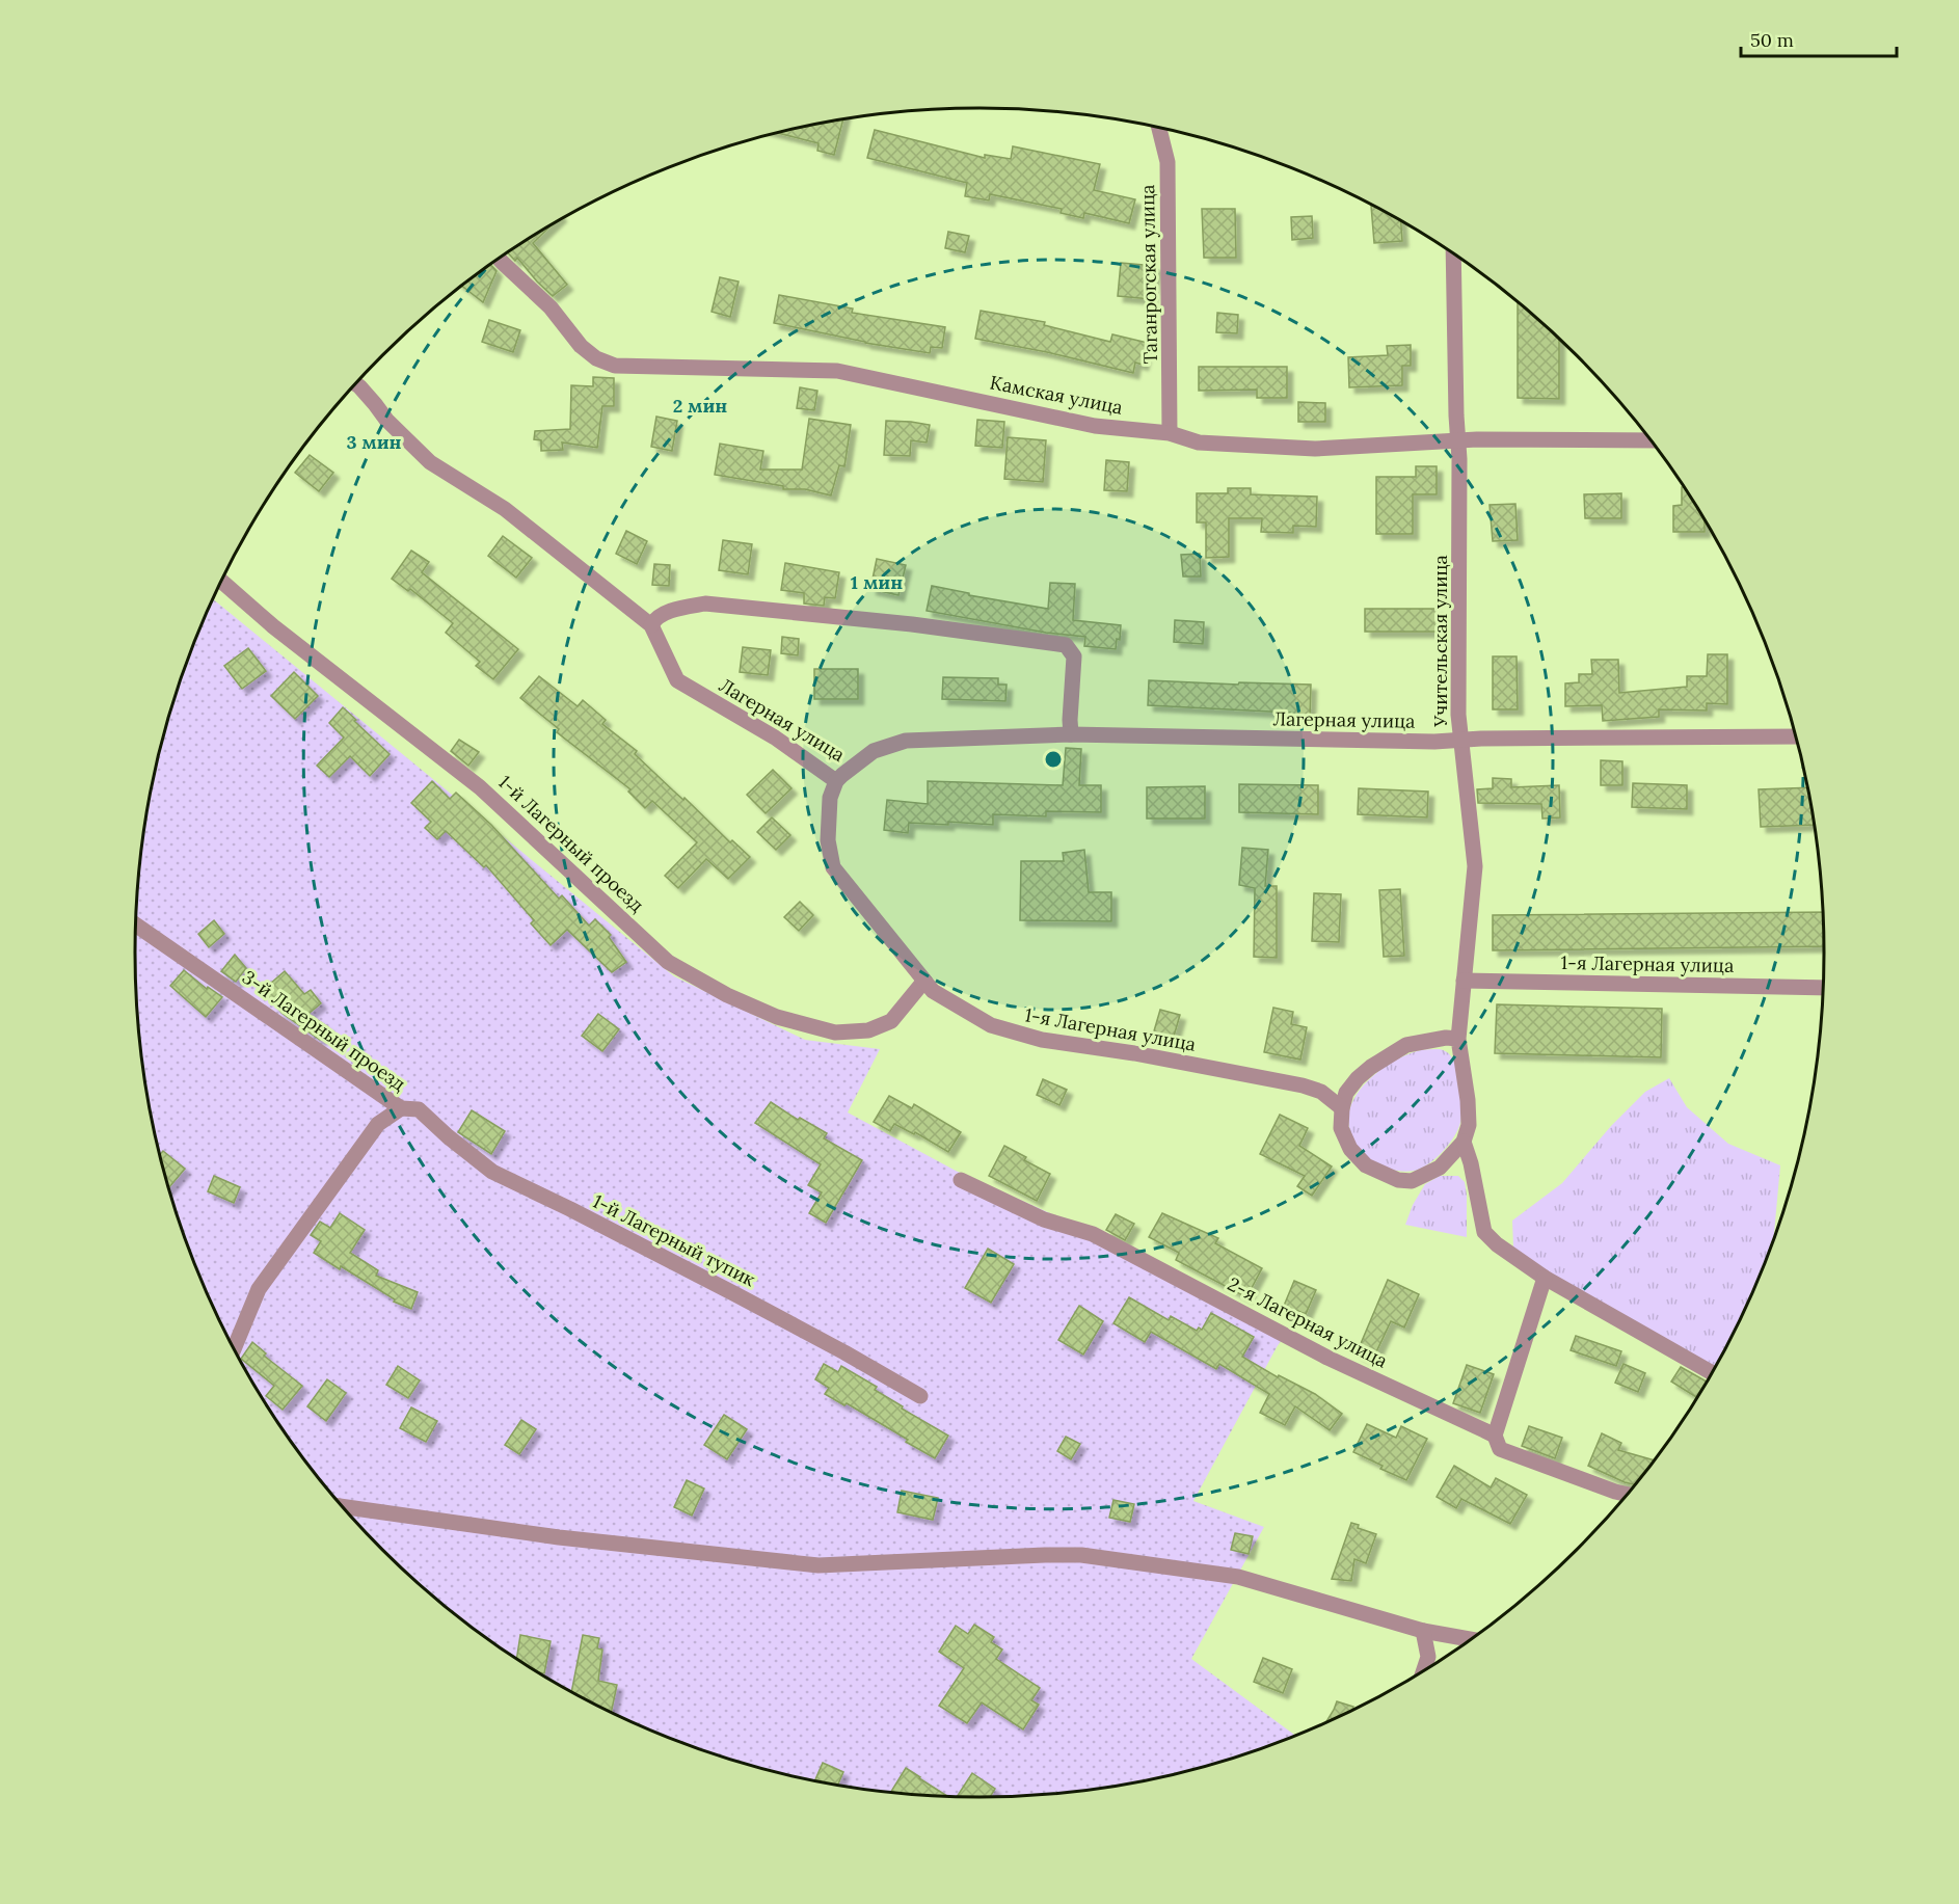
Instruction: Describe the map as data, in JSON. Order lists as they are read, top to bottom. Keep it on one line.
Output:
{"streets":{"street":["Таганрогская улица","Камская улица","Учительская улица","Лагерная улица","1-й Лагерный проезд","1-я Лагерная улица","3-й Лагерный проезд","1-й Лагерный тупик","2-я Лагерная улица"]},"crossings":[["Таганрогская улица","Камская улица"],["Камская улица","Учительская улица"],["Учительская улица","Лагерная улица"],["Учительская улица","1-я Лагерная улица"],["Лагерная улица","1-я Лагерная улица"],["1-й Лагерный проезд","1-я Лагерная улица"],["3-й Лагерный проезд","1-й Лагерный тупик"]],"scale_bar":"50 m","rings":["2 мин","3 мин","1 мин"]}
